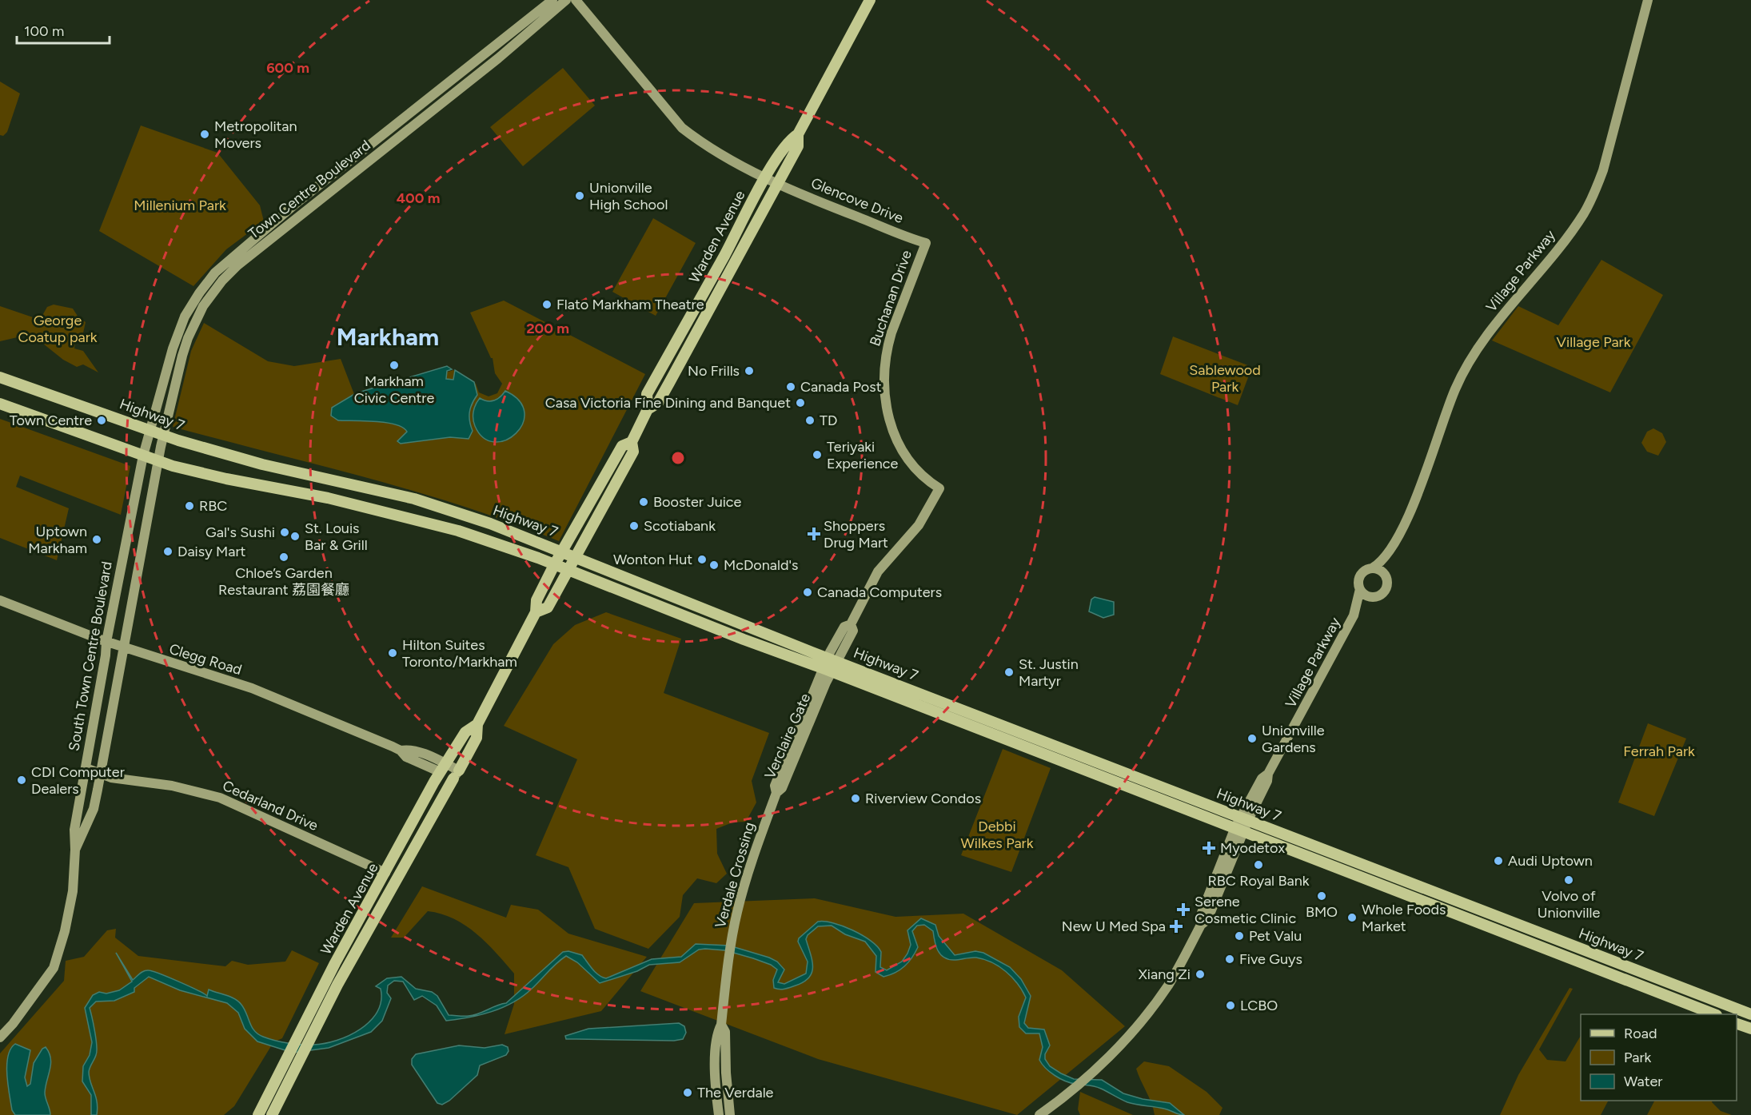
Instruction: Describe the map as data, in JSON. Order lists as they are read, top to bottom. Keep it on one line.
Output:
{"streets":{"main road":["Town Centre Boulevard","Glencove Drive","Warden Avenue","Village Parkway","Buchanan Drive","Highway 7","South Town Centre Boulevard","Clegg Road","Verclaire Gate","Cedarland Drive","Verdale Crossing"]},"crossings":[["Town Centre Boulevard","Highway 7"],["Town Centre Boulevard","South Town Centre Boulevard"],["Glencove Drive","Warden Avenue"],["Glencove Drive","Buchanan Drive"],["Warden Avenue","Highway 7"],["Warden Avenue","Clegg Road"],["Warden Avenue","Cedarland Drive"],["Village Parkway","Highway 7"],["Buchanan Drive","Verclaire Gate"],["Highway 7","South Town Centre Boulevard"],["Highway 7","Verclaire Gate"],["South Town Centre Boulevard","Clegg Road"],["South Town Centre Boulevard","Cedarland Drive"],["Verclaire Gate","Verdale Crossing"]],"districts":["Markham"],"parks":["Millenium Park","George Coatup park","Village Park","Sablewood Park","Ferrah Park","Debbi Wilkes Park"],"places":{"other":["Metropolitan Movers","Unionville High School","Flato Markham Theatre","Markham Civic Centre","No Frills","Canada Post","Casa Victoria Fine Dining and Banquet","Town Centre","TD","Teriyaki Experience","Booster Juice","RBC","Scotiabank","Gal's Sushi","St. Louis Bar & Grill","Uptown Markham","Daisy Mart","Chloe’s Garden Restaurant 荔園餐廳","Wonton Hut","McDonald's","Canada Computers","Hilton Suites Toronto/Markham","St. Justin Martyr","Unionville Gardens","CDI Computer Dealers","Riverview Condos","Audi Uptown","RBC Royal Bank","Volvo of Unionville","BMO","Whole Foods Market","Pet Valu","Five Guys","Xiang Zi","LCBO","The Verdale"],"health":["Shoppers Drug Mart","Myodetox","Serene Cosmetic Clinic","New U Med Spa"]},"legend":["Road","Park","Water"],"scale_bar":"100 m","rings":["600 m","400 m","200 m"]}
